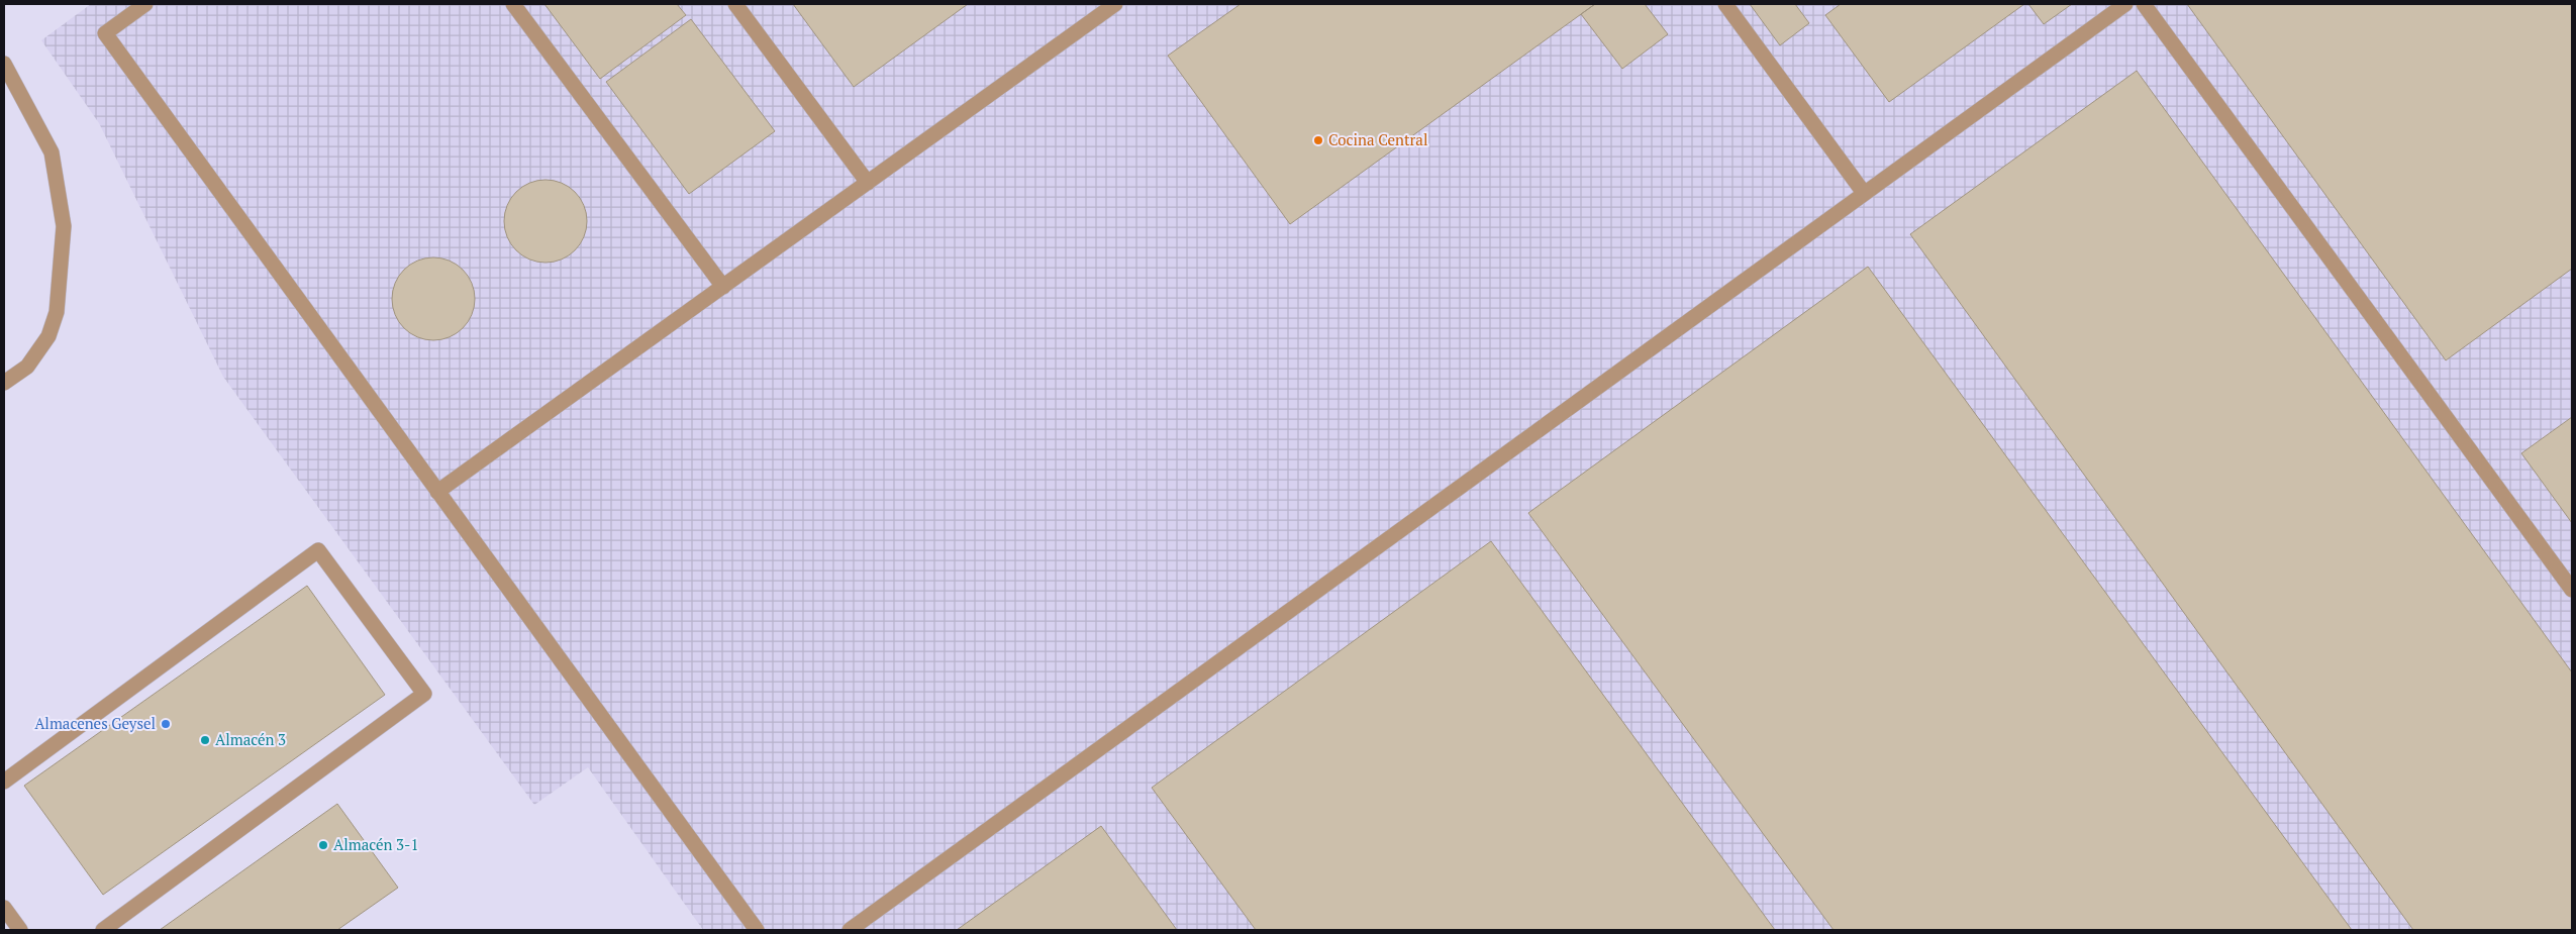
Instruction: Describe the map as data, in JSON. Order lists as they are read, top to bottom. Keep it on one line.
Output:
{"places":["Cocina Central","Almacenes Geysel","Almacén 3","Almacén 3-1"]}
